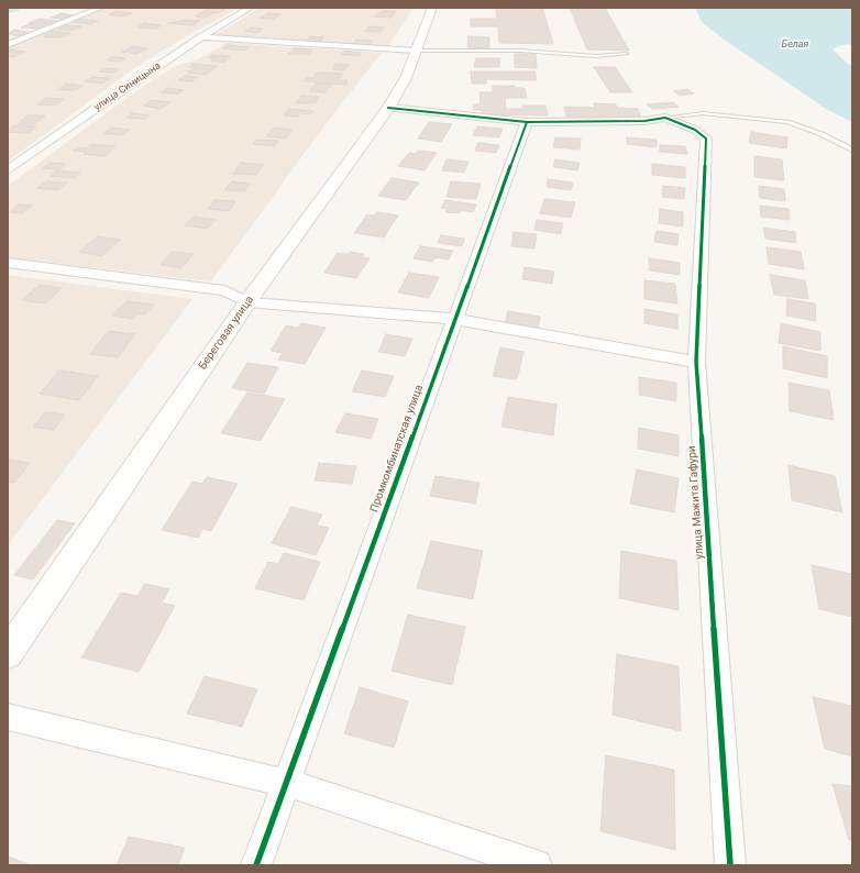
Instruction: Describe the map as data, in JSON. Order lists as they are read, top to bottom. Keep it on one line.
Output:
{"streets":{"main road":["Береговая улица"],"street":["улица Синицына","Промкомбинатская улица","улица Мажита Гафури"]},"water":["Белая"]}
